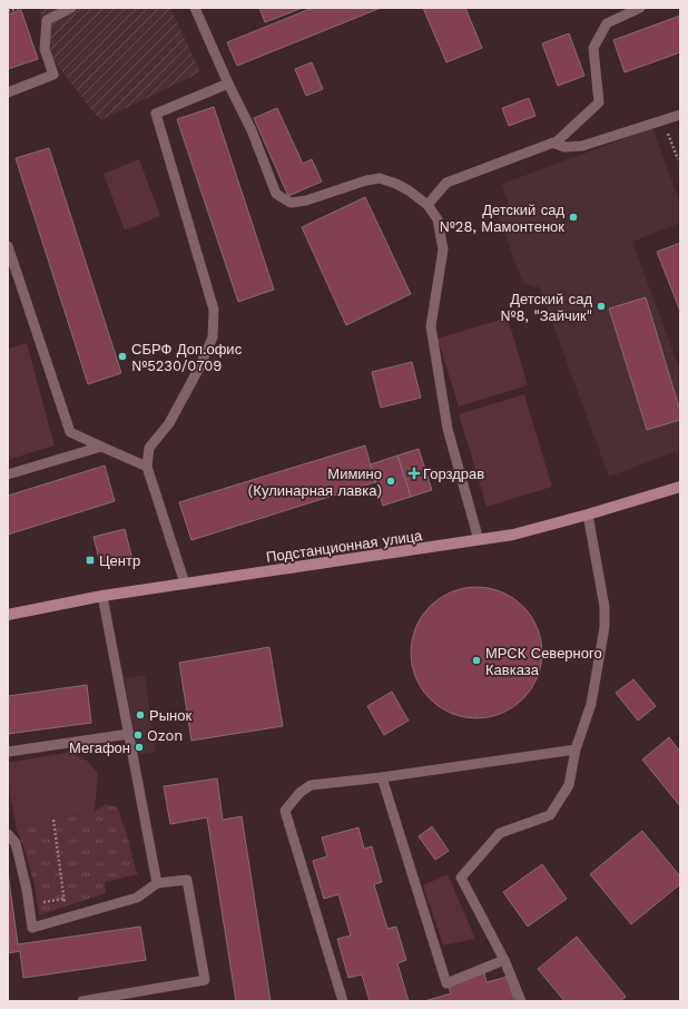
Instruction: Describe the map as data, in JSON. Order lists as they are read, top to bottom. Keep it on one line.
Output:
{"streets":{"street":["Подстанционная улица"]},"places":{"other":["Детский сад №28, Мамонтенок","Детский сад №8, \"Зайчик\"","СБРФ Доп.офис №5230/0709","Мимино (Кулинарная лавка)","МРСК Северного Кавказа","Рынок","Ozon","Мегафон"],"health":["Горздрав"],"transit":["Центр"]}}
